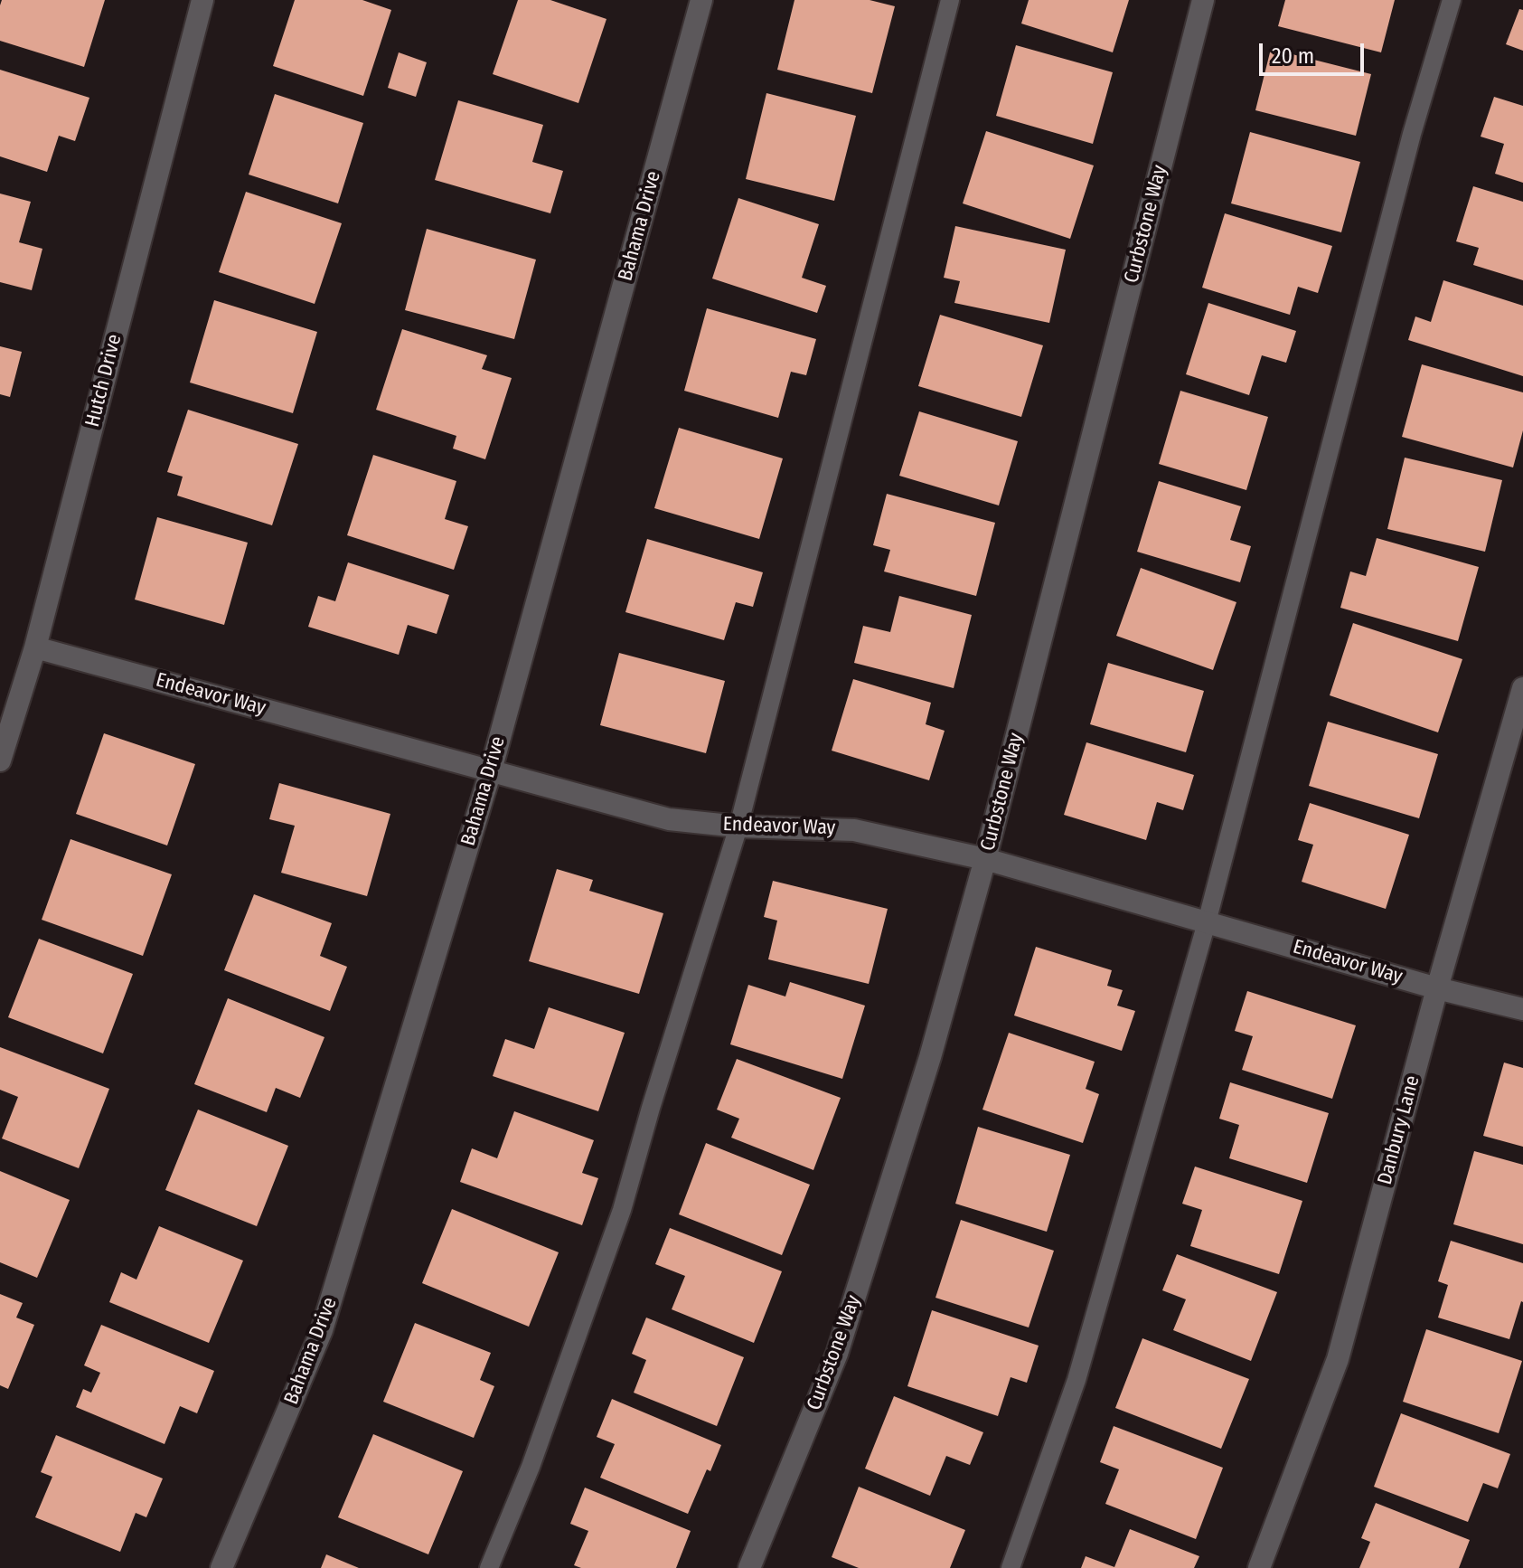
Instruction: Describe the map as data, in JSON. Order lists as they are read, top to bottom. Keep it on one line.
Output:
{"streets":{"street":["Curbstone Way","Bahama Drive","Hutch Drive","Endeavor Way","Danbury Lane"]},"crossings":[["Curbstone Way","Endeavor Way"],["Bahama Drive","Endeavor Way"],["Hutch Drive","Endeavor Way"],["Endeavor Way","Danbury Lane"]],"scale_bar":"20 m"}
